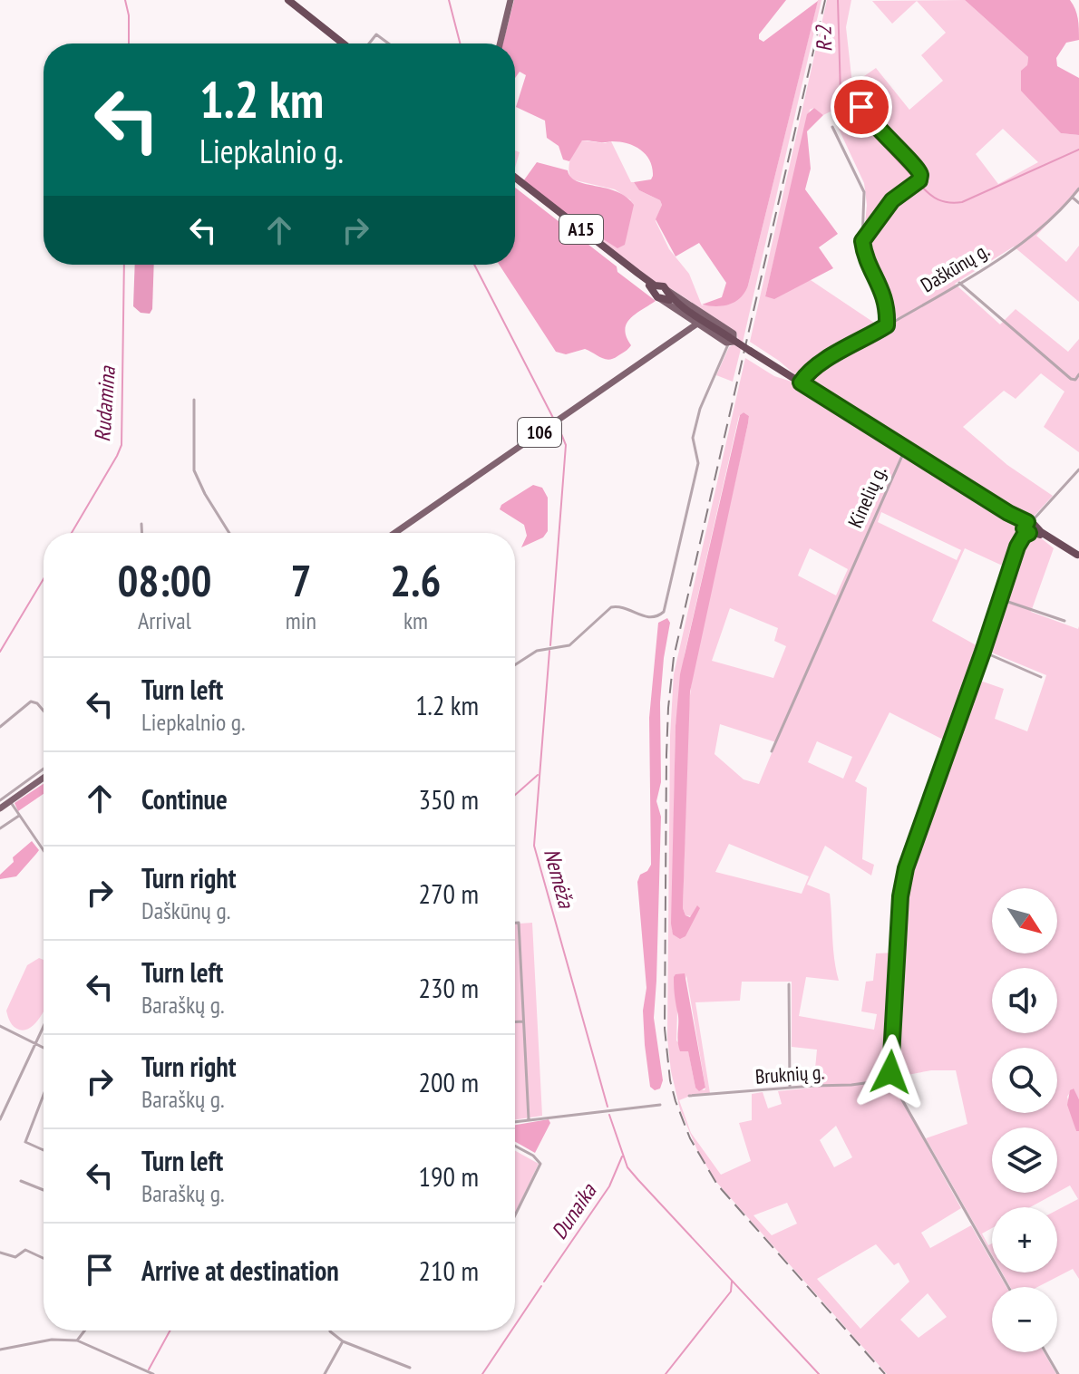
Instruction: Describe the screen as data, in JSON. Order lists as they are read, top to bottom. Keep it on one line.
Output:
{"streets":{"highway":["A15"],"main road":["106"],"street":["Daškūnų g.","Kinelių g.","Bruknių g."]},"crossings":[["A15","Daškūnų g."],["A15","Kinelių g."]],"water":["R-2","Rudamina","Nemėža","Dunaika"],"north":"bottom right","page":{"turn":["1.2 km","Liepkalnio g."],"eta":["08:00","Arrival","7","min","2.6","km"],"list":[{"name":"Turn left","note":"Liepkalnio g.","value":"1.2 km"},{"name":"Continue","value":"350 m"},{"name":"Turn right","note":"Daškūnų g.","value":"270 m"},{"name":"Turn left","note":"Baraškų g.","value":"230 m"},{"name":"Turn right","note":"Baraškų g.","value":"200 m"},{"name":"Turn left","note":"Baraškų g.","value":"190 m"},{"name":"Arrive at destination","value":"210 m"}],"map_buttons":["+","−"]}}
